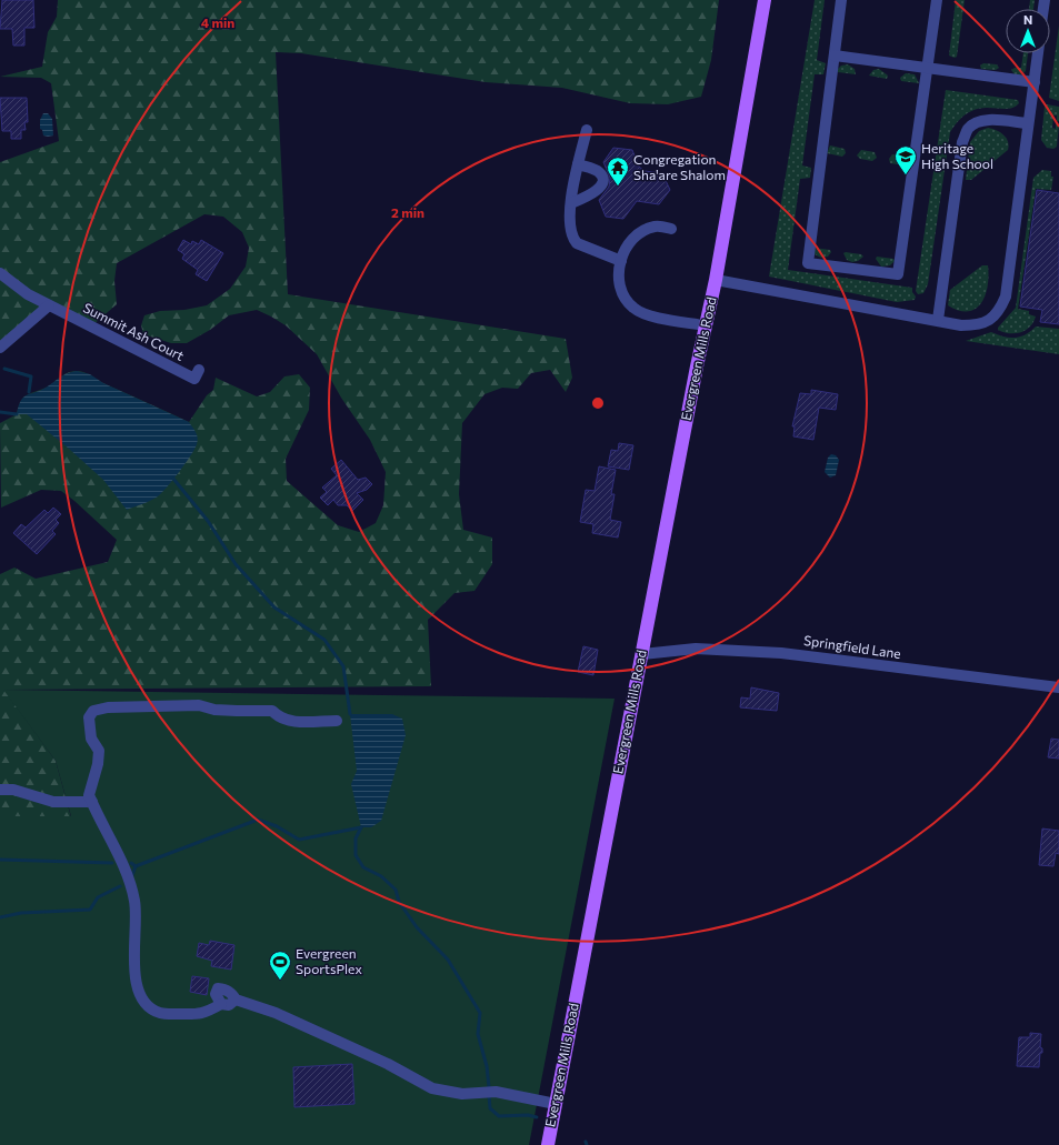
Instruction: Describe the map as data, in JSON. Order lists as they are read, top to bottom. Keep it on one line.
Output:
{"streets":{"main road":["Evergreen Mills Road"],"street":["Summit Ash Court","Springfield Lane"]},"crossings":[["Evergreen Mills Road","Springfield Lane"]],"places":{"school or university":["Heritage High School"],"temple":["Congregation Sha'are Shalom"],"sports":["Evergreen SportsPlex"]},"north":"top","rings":["4 min","2 min"]}
